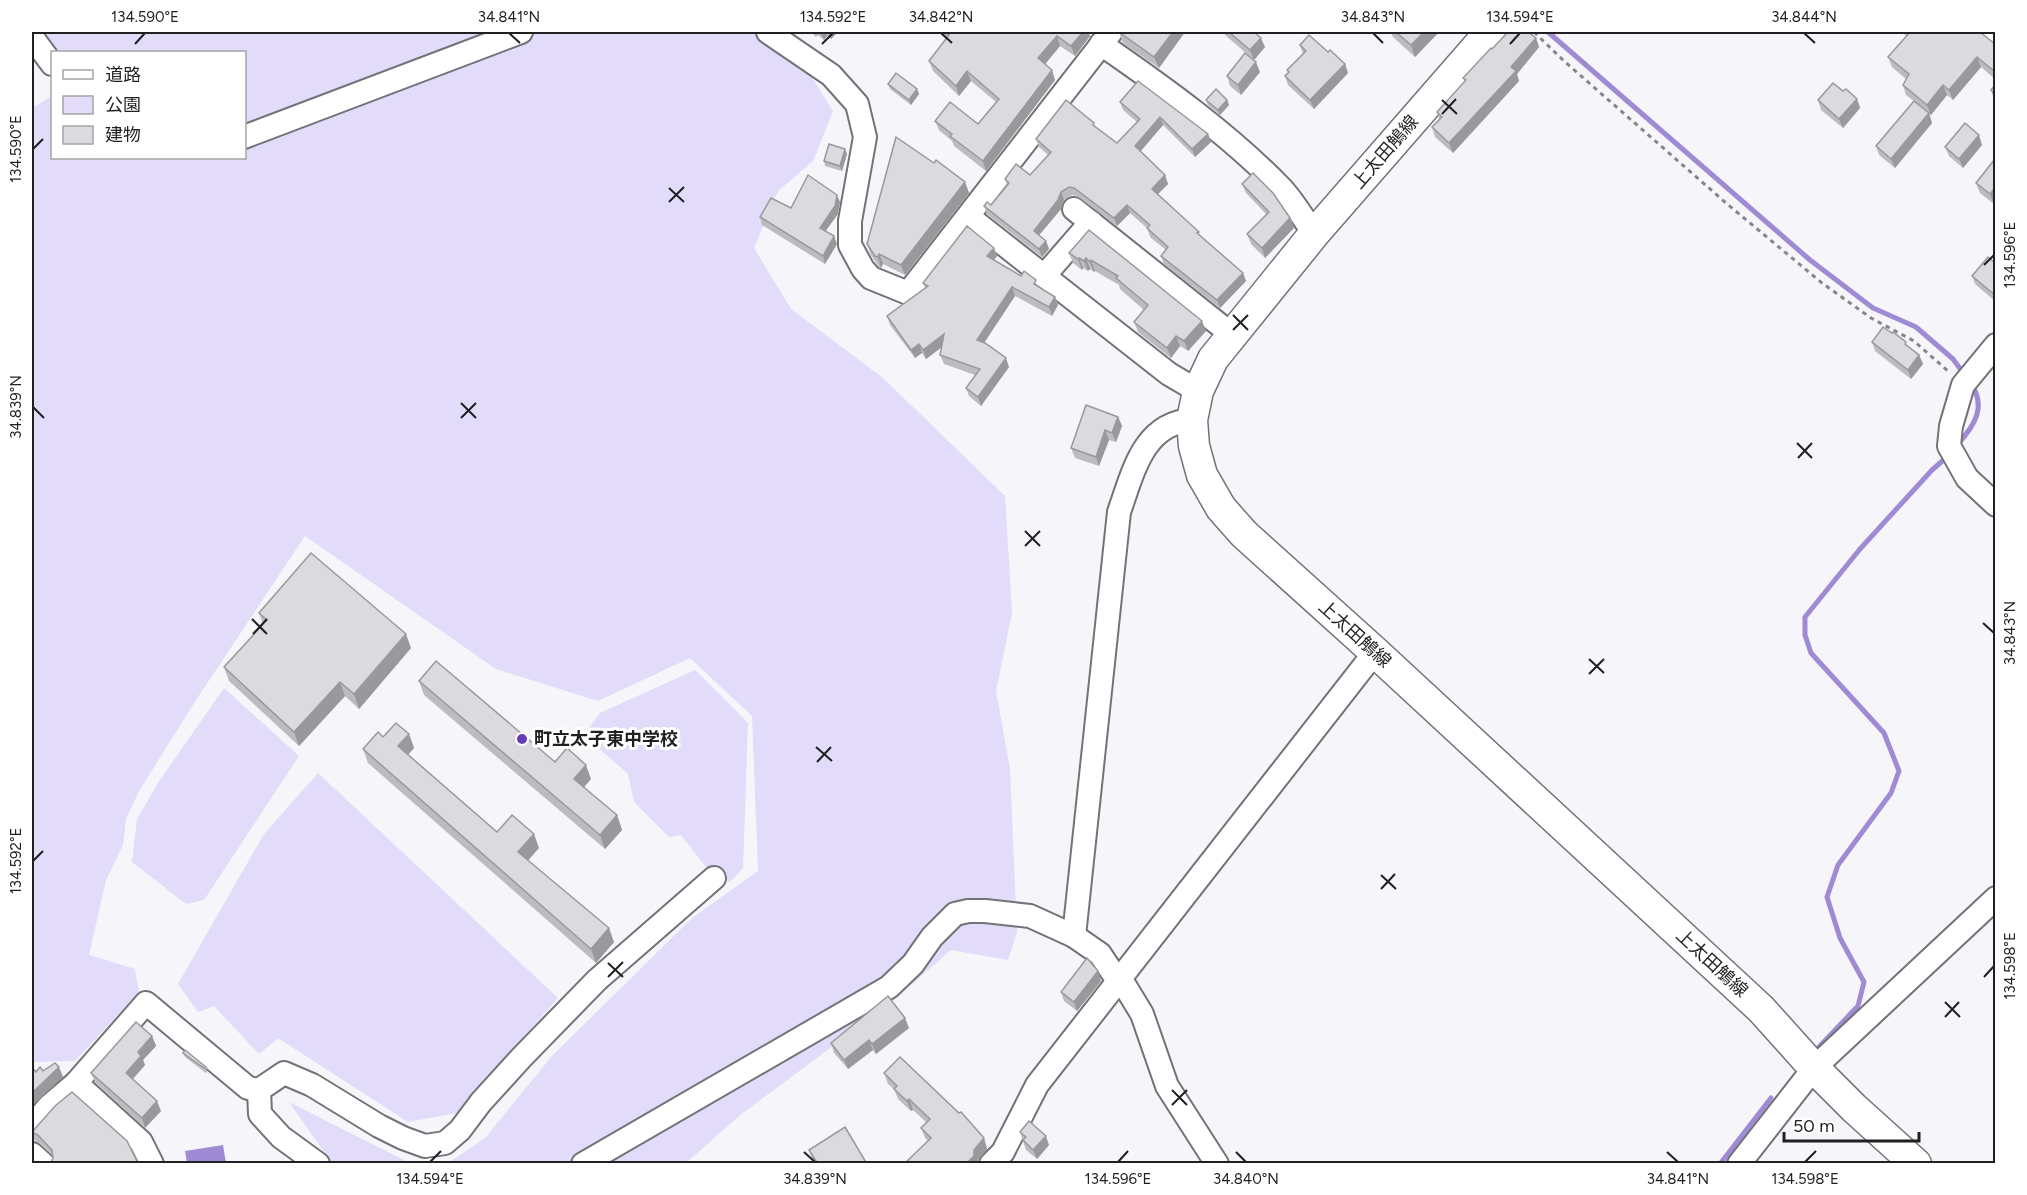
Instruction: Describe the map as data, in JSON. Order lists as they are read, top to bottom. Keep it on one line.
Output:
{"streets":{"main road":["上太田鵤線"]},"places":["町立太子東中学校"],"legend":["道路","公園","建物"],"scale_bar":"50 m","coordinates":["134.590°E","34.841°N","134.592°E","34.842°N","34.843°N","134.594°E","34.844°N","134.596°E","34.839°N","134.598°E","34.840°N"]}
